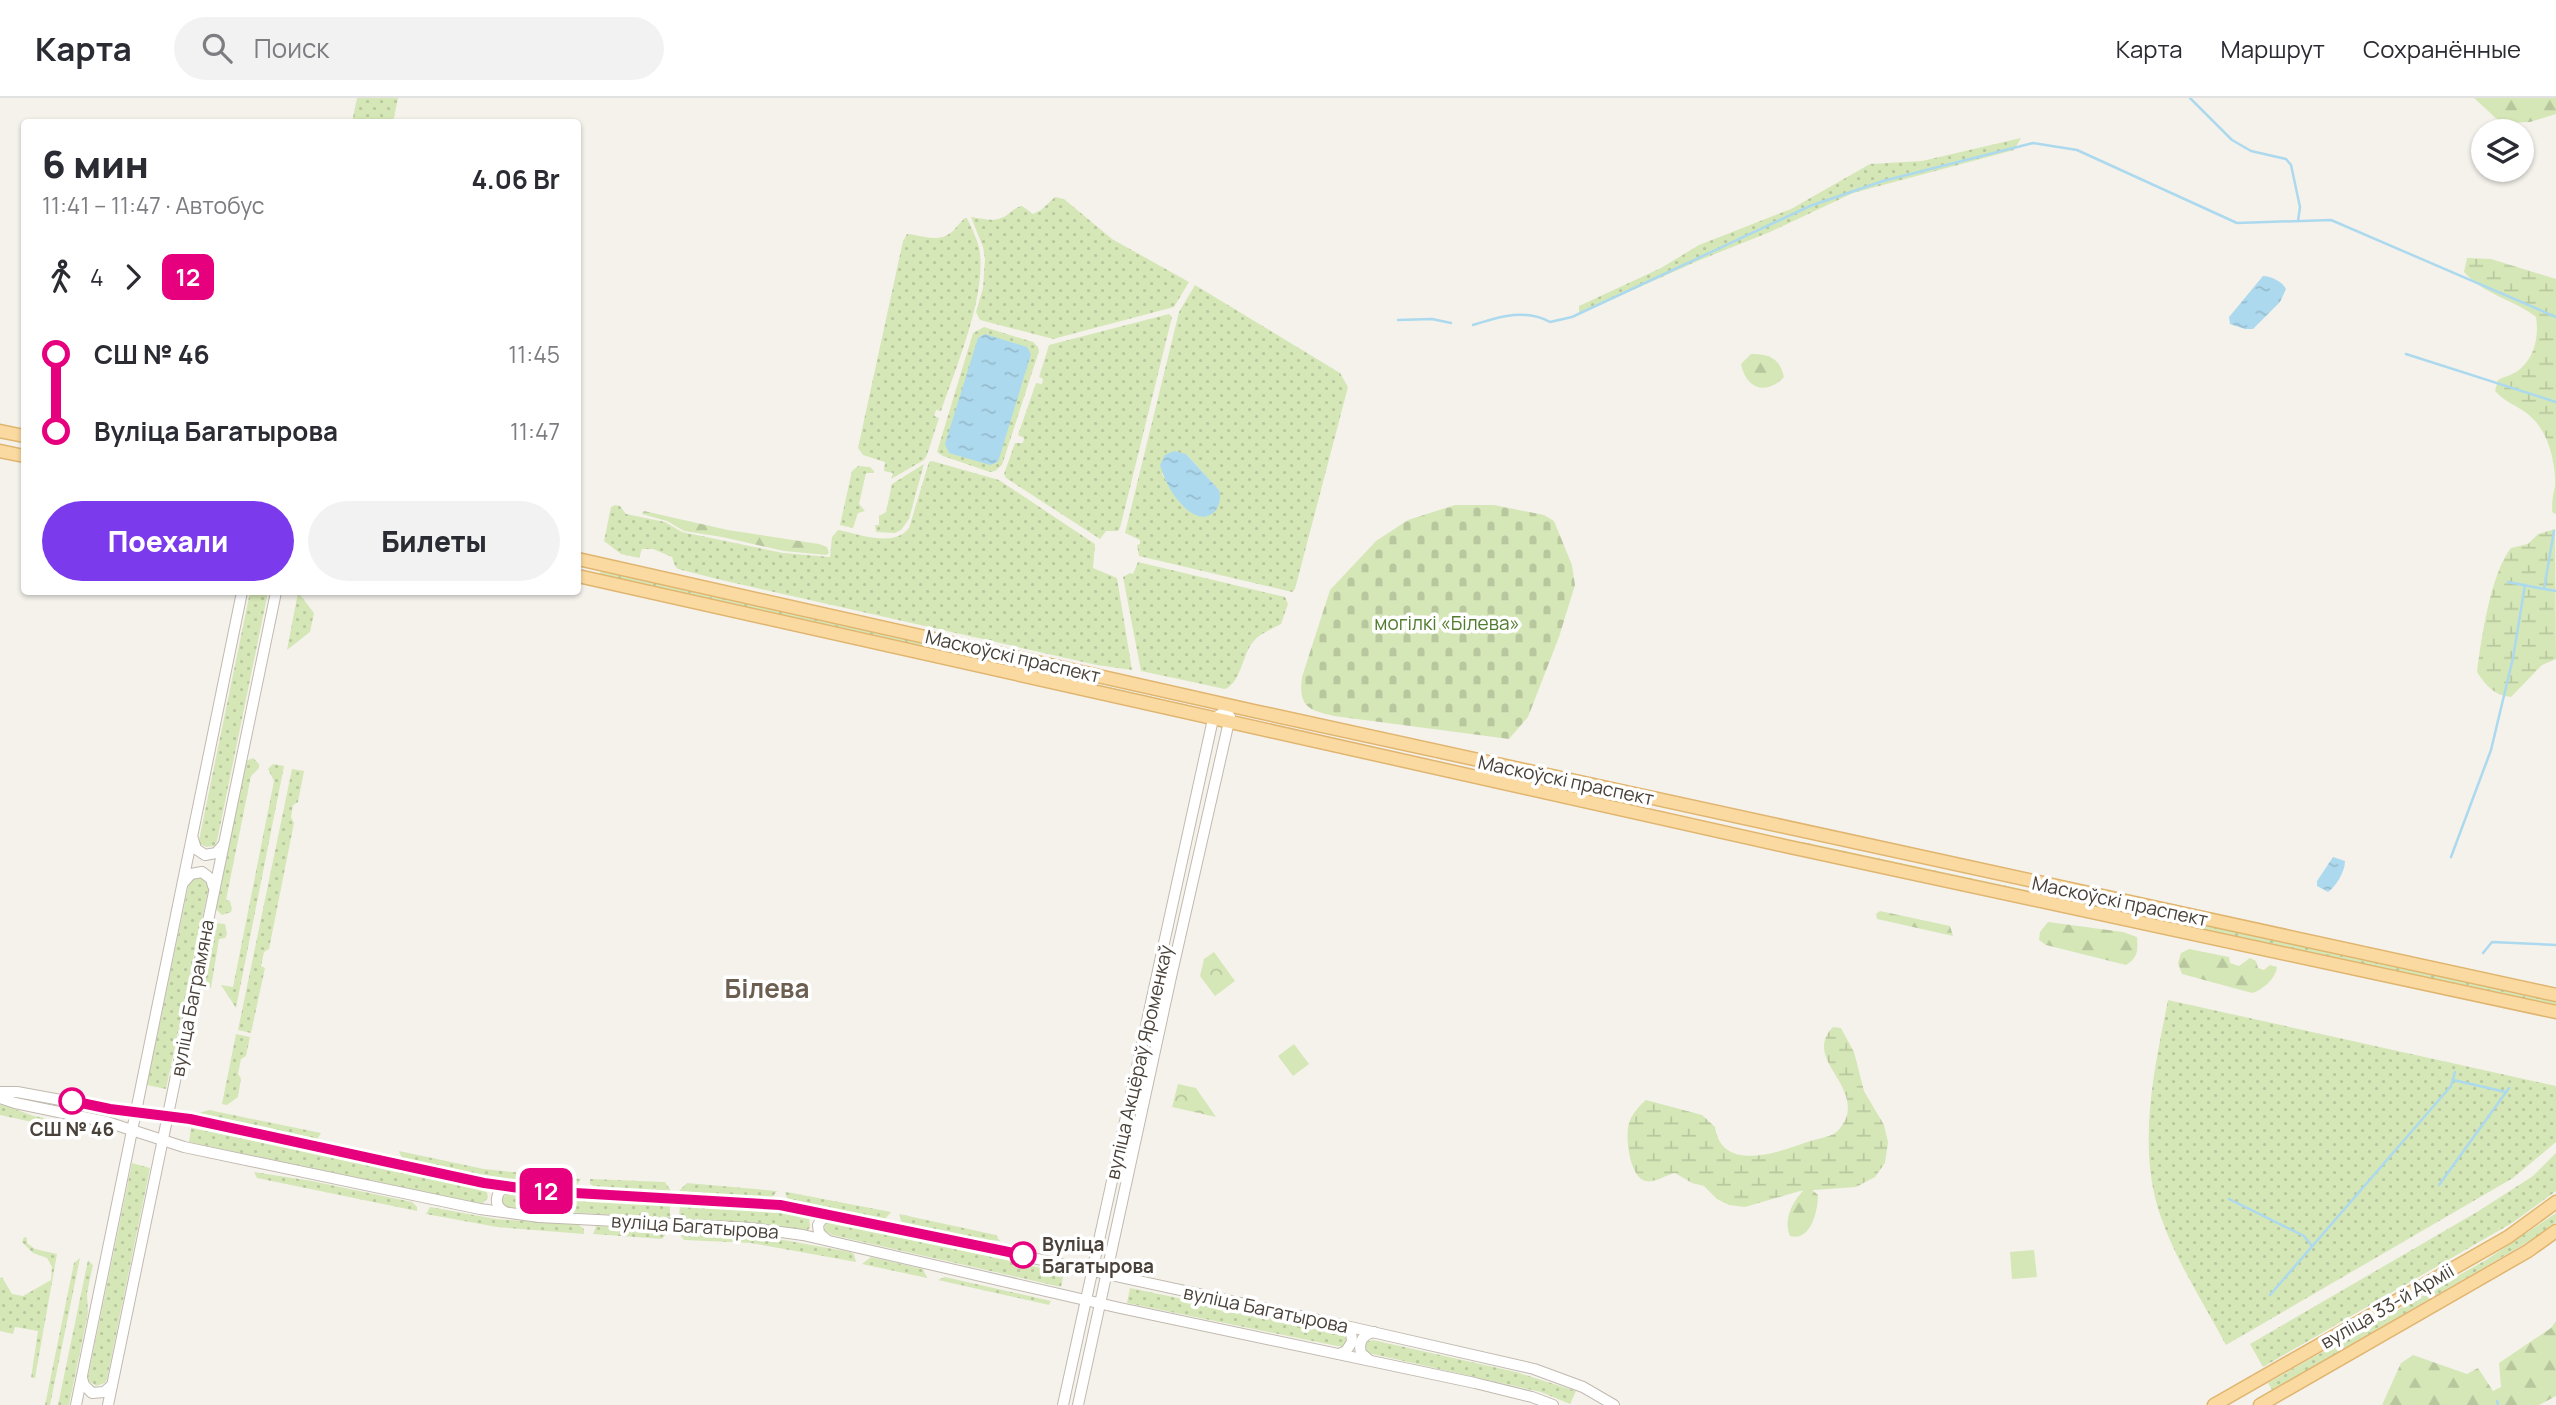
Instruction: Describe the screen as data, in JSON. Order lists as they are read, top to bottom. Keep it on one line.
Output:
{"streets":{"main road":["Маскоўскі праспект","вуліца 33-й Арміі"],"street":["вуліца Баграмяна","вуліца Акцёраў Яроменкаў","вуліца Багатырова"]},"crossings":[["Маскоўскі праспект","вуліца Акцёраў Яроменкаў"],["вуліца Баграмяна","вуліца Багатырова"],["вуліца Акцёраў Яроменкаў","вуліца Багатырова"]],"districts":["Білева"],"parks":["могілкі «Білева»"],"places":["СШ № 46","Вуліца Багатырова"],"lines":["bus line 12"],"page":{"header":"Карта","search":"Поиск","nav":["Карта","Маршрут","Сохранённые"],"on_map":"12","heading":["6 мин","11:41 – 11:47 · Автобус","4.06 Br"],"legs":["4","12"],"list":[{"name":"СШ № 46","value":"11:45"},{"name":"Вуліца Багатырова","value":"11:47"}],"buttons":["Поехали","Билеты"]}}
